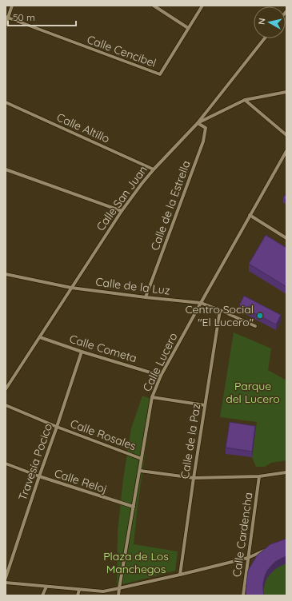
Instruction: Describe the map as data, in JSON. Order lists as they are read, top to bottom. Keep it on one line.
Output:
{"streets":{"street":["Calle Cencibel","Calle Altillo","Calle San Juan","Calle de la Estrella","Calle de la Luz","Calle Cometa","Calle Lucero","Calle Rosales","Calle de la Paz","Travesía Pocico","Calle Reloj","Calle Cardencha"]},"crossings":[["Calle Altillo","Calle San Juan"],["Calle San Juan","Calle de la Estrella"],["Calle San Juan","Calle de la Luz"],["Calle San Juan","Calle Cometa"],["Calle de la Estrella","Calle de la Luz"],["Calle de la Luz","Calle Lucero"],["Calle de la Luz","Calle de la Paz"],["Calle Cometa","Calle Lucero"],["Calle Cometa","Travesía Pocico"],["Calle Lucero","Calle Rosales"],["Calle Lucero","Calle Reloj"],["Calle Rosales","Travesía Pocico"],["Travesía Pocico","Calle Reloj"]],"parks":["Parque del Lucero","Plaza de Los Manchegos"],"places":["Centro Social \"El Lucero\""],"scale_bar":"50 m","north":"left"}
